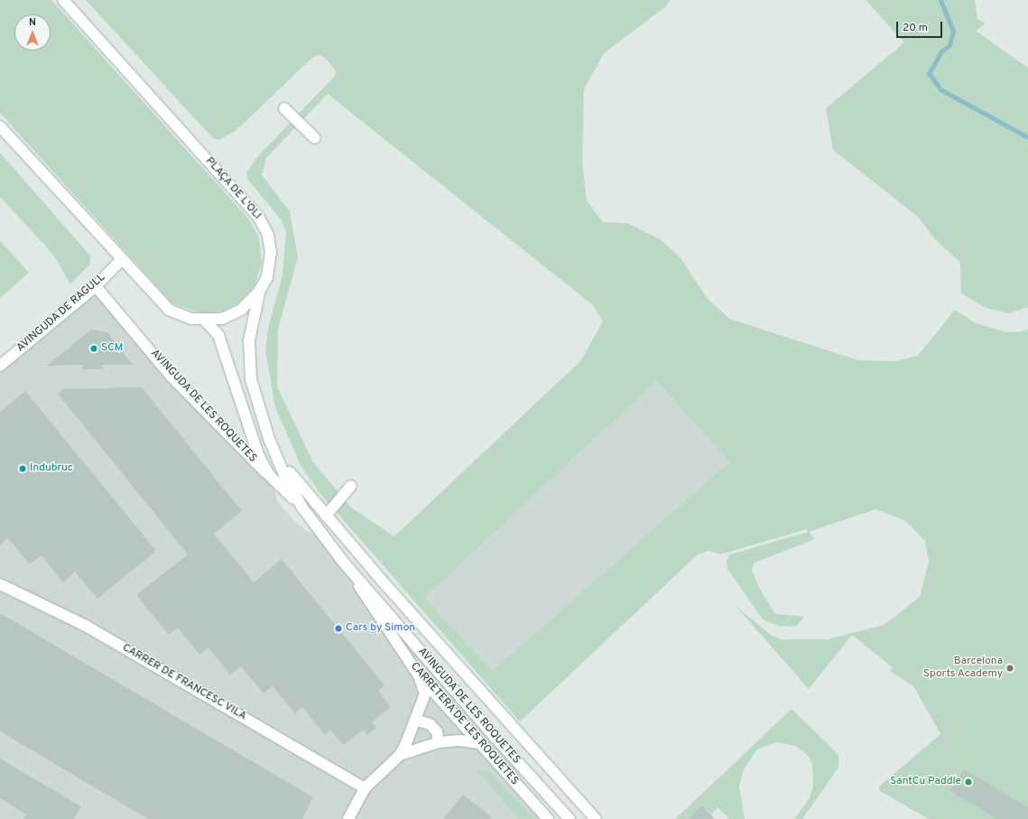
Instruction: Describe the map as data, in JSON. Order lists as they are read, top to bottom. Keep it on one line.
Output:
{"streets":{"main road":["PLAÇA DE L'OLI","AVINGUDA DE RAGULL","AVINGUDA DE LES ROQUETES","CARRER DE FRANCESC VILA","CARRETERA DE LES ROQUETES"]},"crossings":[["PLAÇA DE L'OLI","AVINGUDA DE RAGULL"],["PLAÇA DE L'OLI","AVINGUDA DE LES ROQUETES"],["AVINGUDA DE RAGULL","AVINGUDA DE LES ROQUETES"],["AVINGUDA DE LES ROQUETES","CARRETERA DE LES ROQUETES"]],"places":["SCM","Indubruc","Cars by Simon","Barcelona Sports Academy","SantCu Paddle"],"scale_bar":"20 m","north":"top"}
